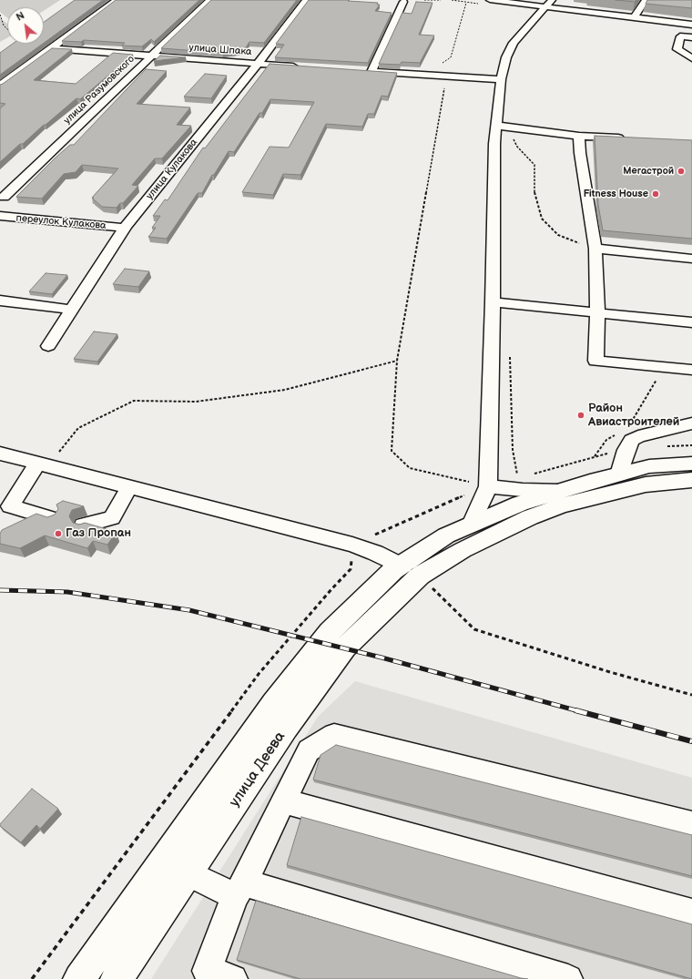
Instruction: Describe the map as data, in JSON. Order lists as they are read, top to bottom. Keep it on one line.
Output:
{"streets":{"main road":["улица Деева"],"street":["улица Шпака","улица Разумовского","улица Кулакова","переулок Кулакова"]},"crossings":[["улица Шпака","улица Разумовского"],["улица Шпака","улица Кулакова"]],"places":["Мегастрой","Fitness House","Район Авиастроителей","Газ Пропан"],"north":"top left"}
